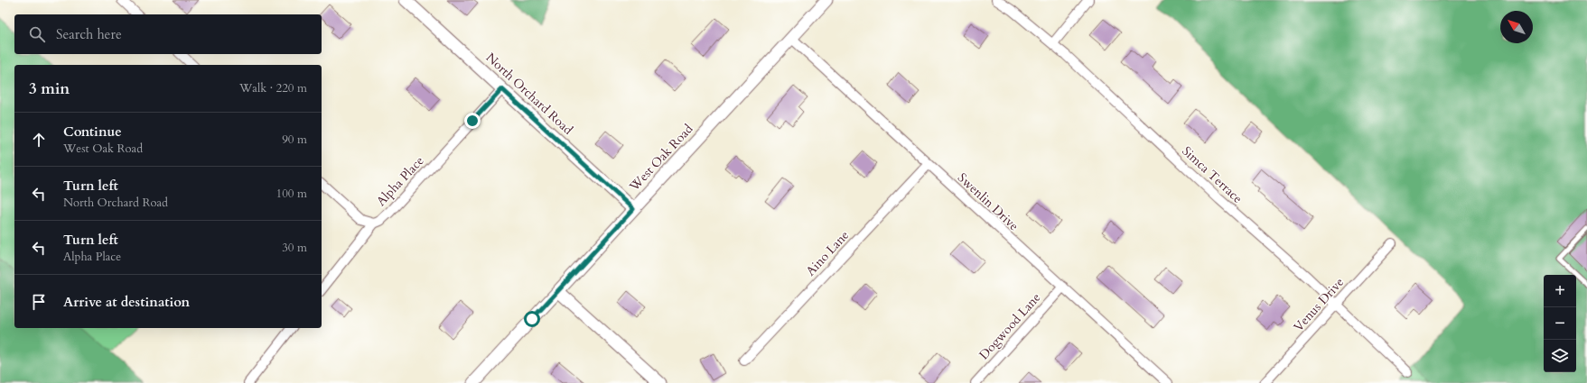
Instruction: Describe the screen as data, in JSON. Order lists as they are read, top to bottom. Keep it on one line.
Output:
{"streets":{"street":["North Orchard Road","West Oak Road","Simca Terrace","Alpha Place","Swenlin Drive","Aino Lane","Venus Drive","Dogwood Lane"]},"crossings":[["North Orchard Road","West Oak Road"],["North Orchard Road","Alpha Place"],["West Oak Road","Swenlin Drive"],["Simca Terrace","Venus Drive"],["Swenlin Drive","Aino Lane"],["Swenlin Drive","Dogwood Lane"]],"north":"top left","page":{"search":"Search here","heading":["3 min","Walk · 220 m"],"list":[["Continue","West Oak Road","90 m"],["Turn left","North Orchard Road","100 m"],["Turn left","Alpha Place","30 m"],"Arrive at destination"],"map_buttons":["+","−"]}}
